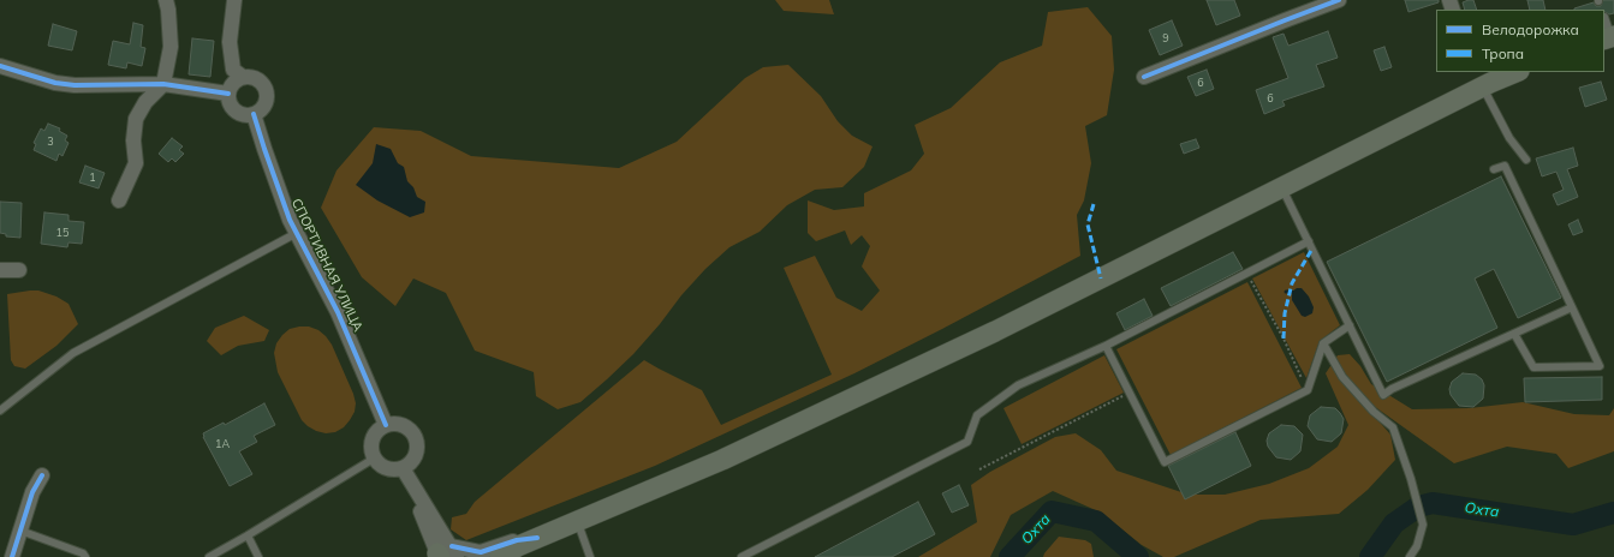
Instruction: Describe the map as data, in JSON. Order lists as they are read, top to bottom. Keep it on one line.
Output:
{"streets":{"street":["СПОРТИВНАЯ УЛИЦА"]},"water":["Охта"],"house_numbers":["9","6","6","3","1","15","1А"],"legend":["Велодорожка","Тропа"]}
